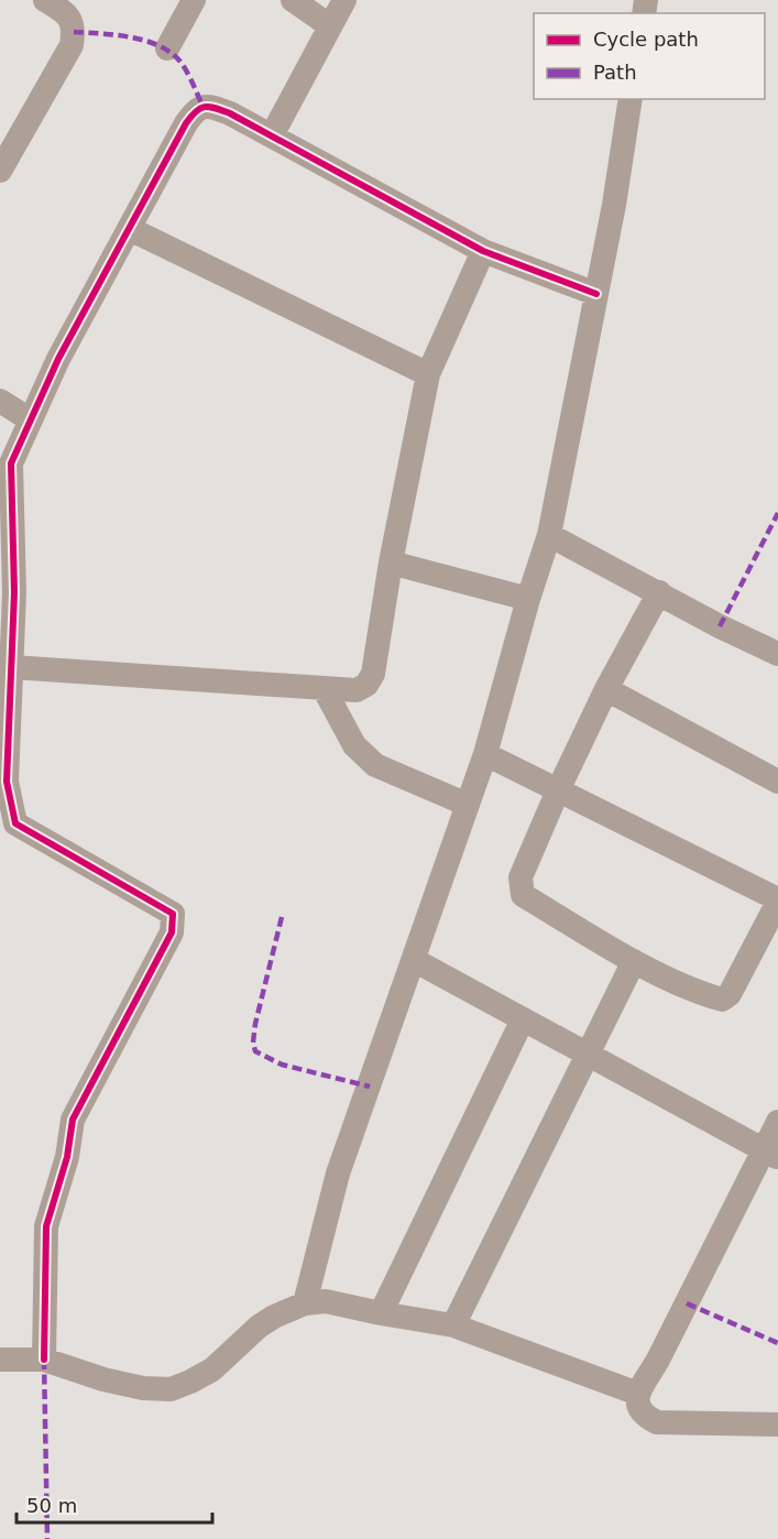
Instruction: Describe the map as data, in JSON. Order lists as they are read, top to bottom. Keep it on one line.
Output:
{"legend":["Cycle path","Path"],"scale_bar":"50 m"}
